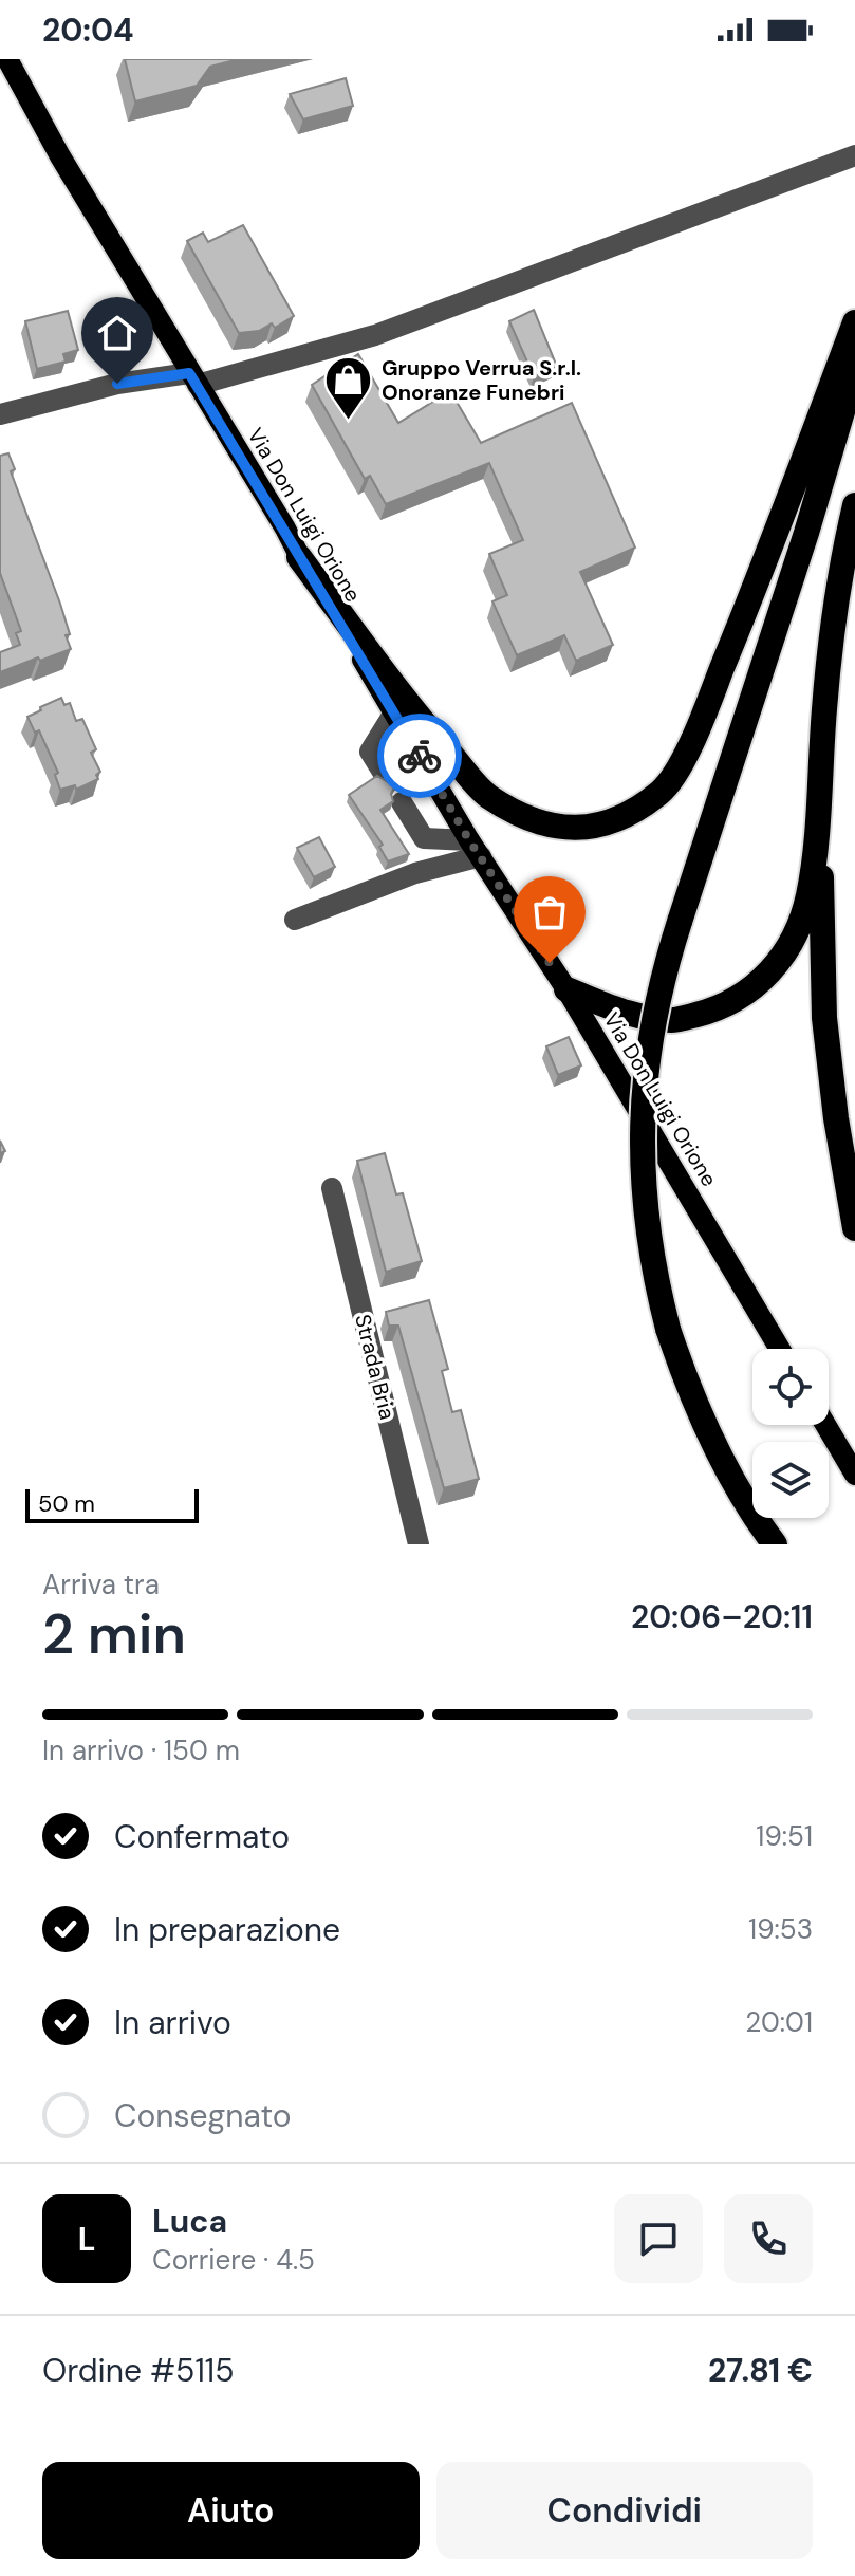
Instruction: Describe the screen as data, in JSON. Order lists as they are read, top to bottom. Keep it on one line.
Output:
{"streets":{"main road":["Via Don Luigi Orione"],"street":["Strada Bria"]},"places":{"shop":["Gruppo Verrua S.r.l. Onoranze Funebri"]},"scale_bar":"50 m","page":{"status":"20:04","scale":"50 m","heading":["2 min","Arriva tra","20:06–20:11"],"panel":["Luca","Corriere · 4.5","Ordine #5115","27.81 €"],"bar":"In arrivo · 150 m","list":[["Confermato","19:51"],["In preparazione","19:53"],["In arrivo","20:01"],"Consegnato"],"round":"L","buttons":["Aiuto","Condividi"]}}
